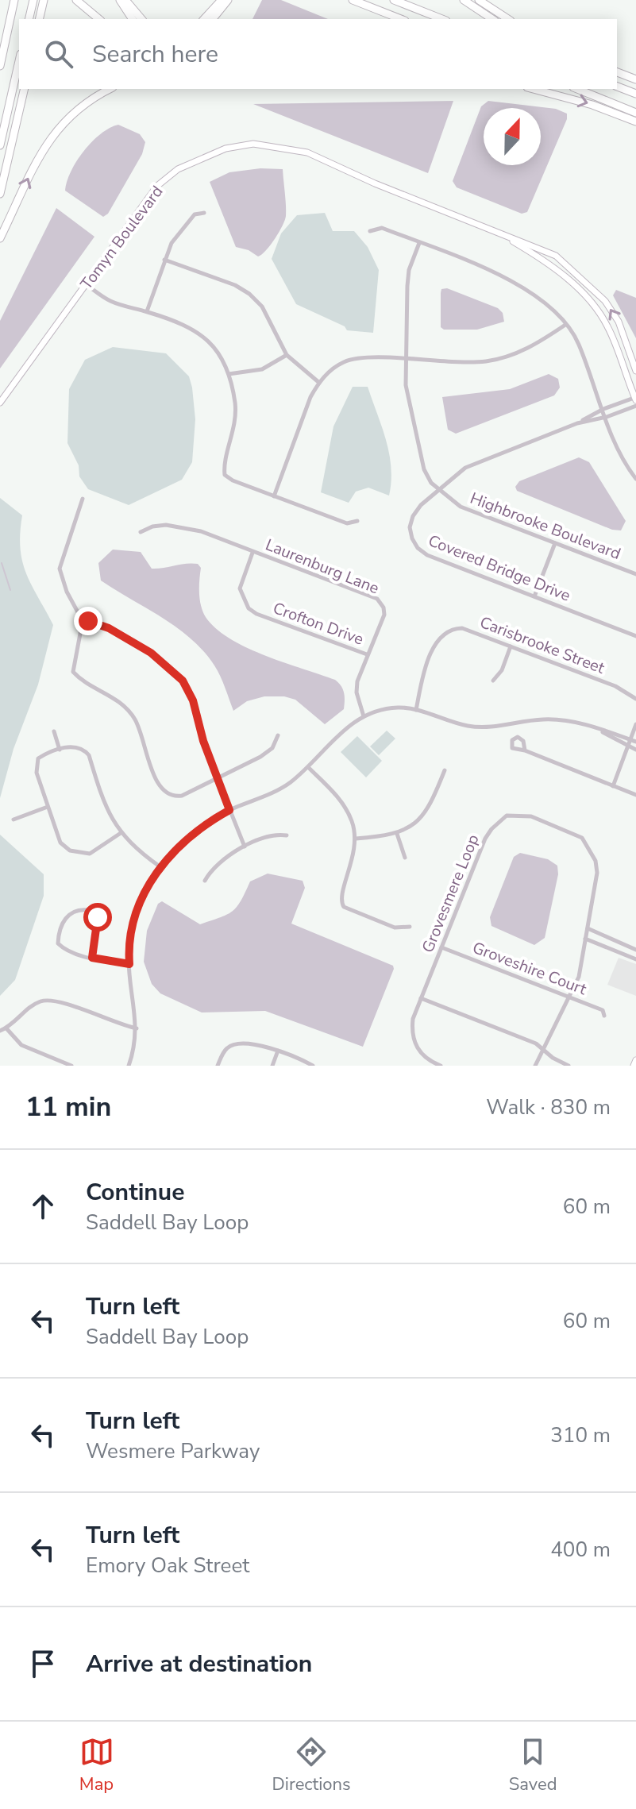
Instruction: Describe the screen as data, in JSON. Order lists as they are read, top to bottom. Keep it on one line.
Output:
{"streets":{"street":["Tomyn Boulevard","Highbrooke Boulevard","Laurenburg Lane","Covered Bridge Drive","Crofton Drive","Carisbrooke Street","Grovesmere Loop","Groveshire Court"]},"crossings":[["Highbrooke Boulevard","Covered Bridge Drive"],["Laurenburg Lane","Crofton Drive"],["Grovesmere Loop","Groveshire Court"]],"north":"top","page":{"search":"Search here","heading":["11 min","Walk · 830 m"],"list":[["Continue","Saddell Bay Loop","60 m"],["Turn left","Saddell Bay Loop","60 m"],["Turn left","Wesmere Parkway","310 m"],["Turn left","Emory Oak Street","400 m"],"Arrive at destination"],"nav":["Map","Directions","Saved"]}}
